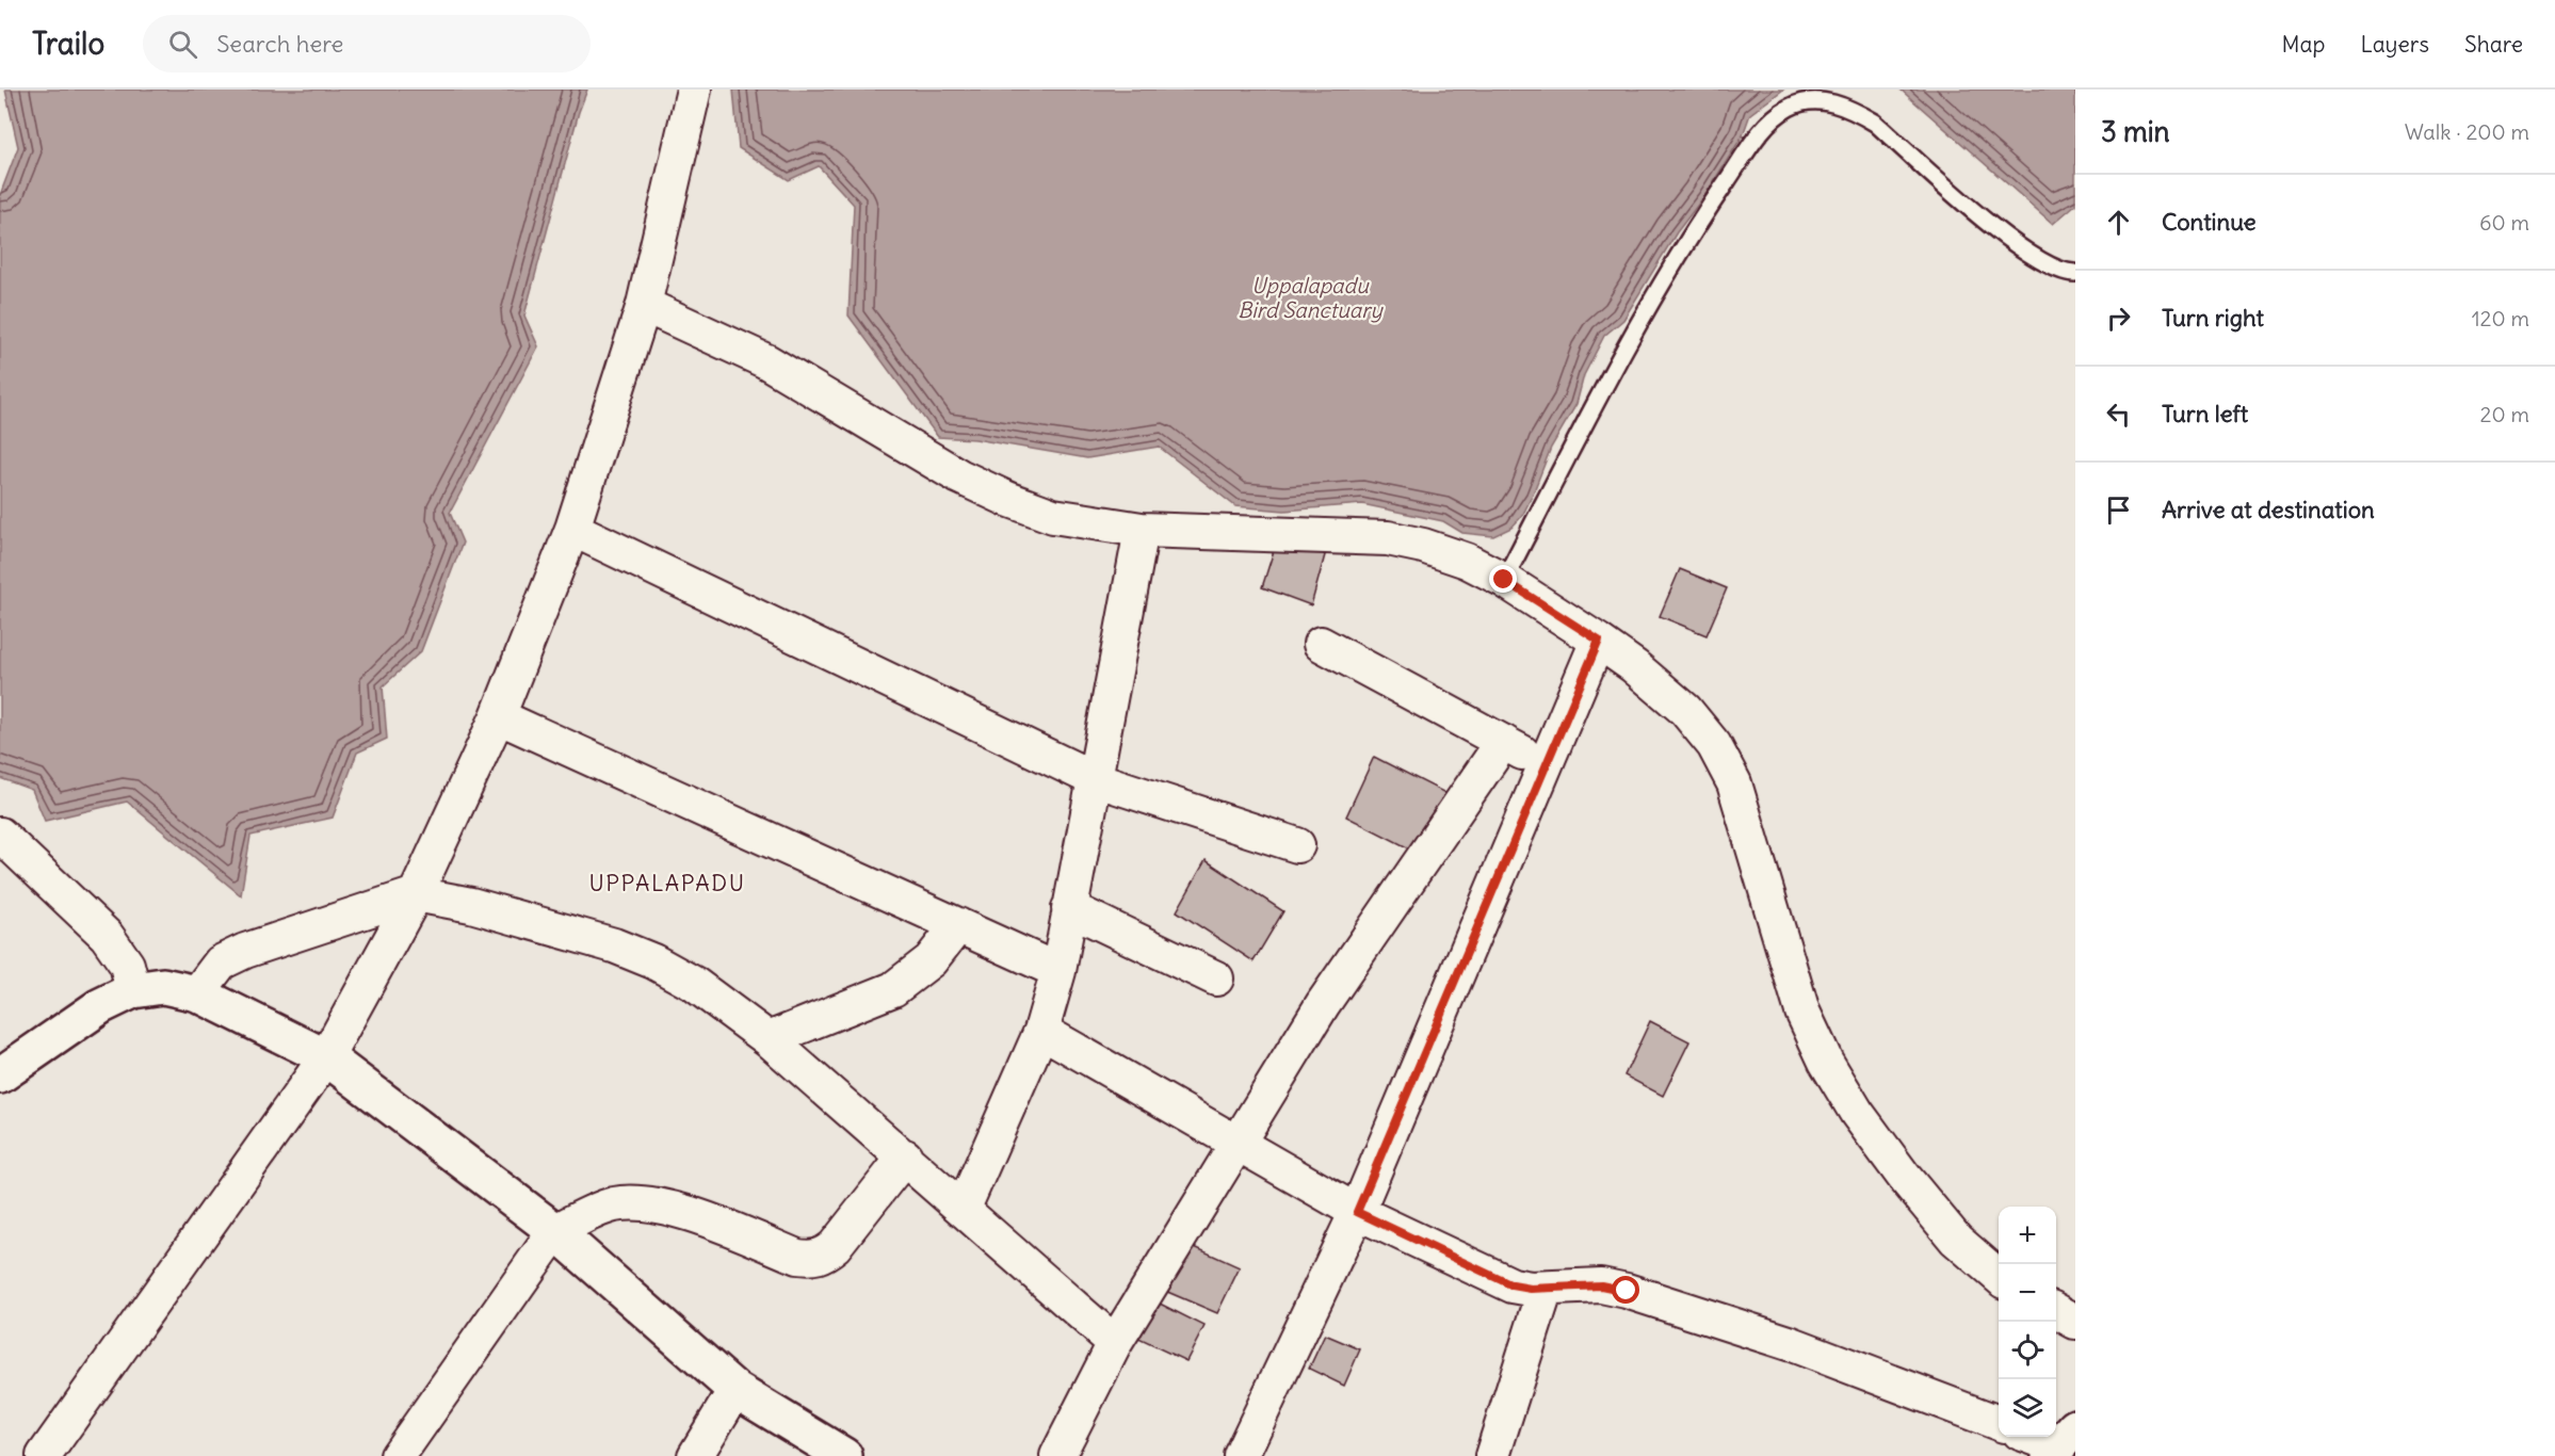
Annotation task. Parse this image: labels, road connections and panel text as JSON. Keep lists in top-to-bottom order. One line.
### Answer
{"districts":["UPPALAPADU"],"water":["Uppalapadu Bird Sanctuary"],"page":{"header":"Trailo","search":"Search here","nav":["Map","Layers","Share"],"heading":["3 min","Walk · 200 m"],"list":[["Continue","60 m"],["Turn right","120 m"],["Turn left","20 m"],"Arrive at destination"],"map_buttons":["+","−"]}}
